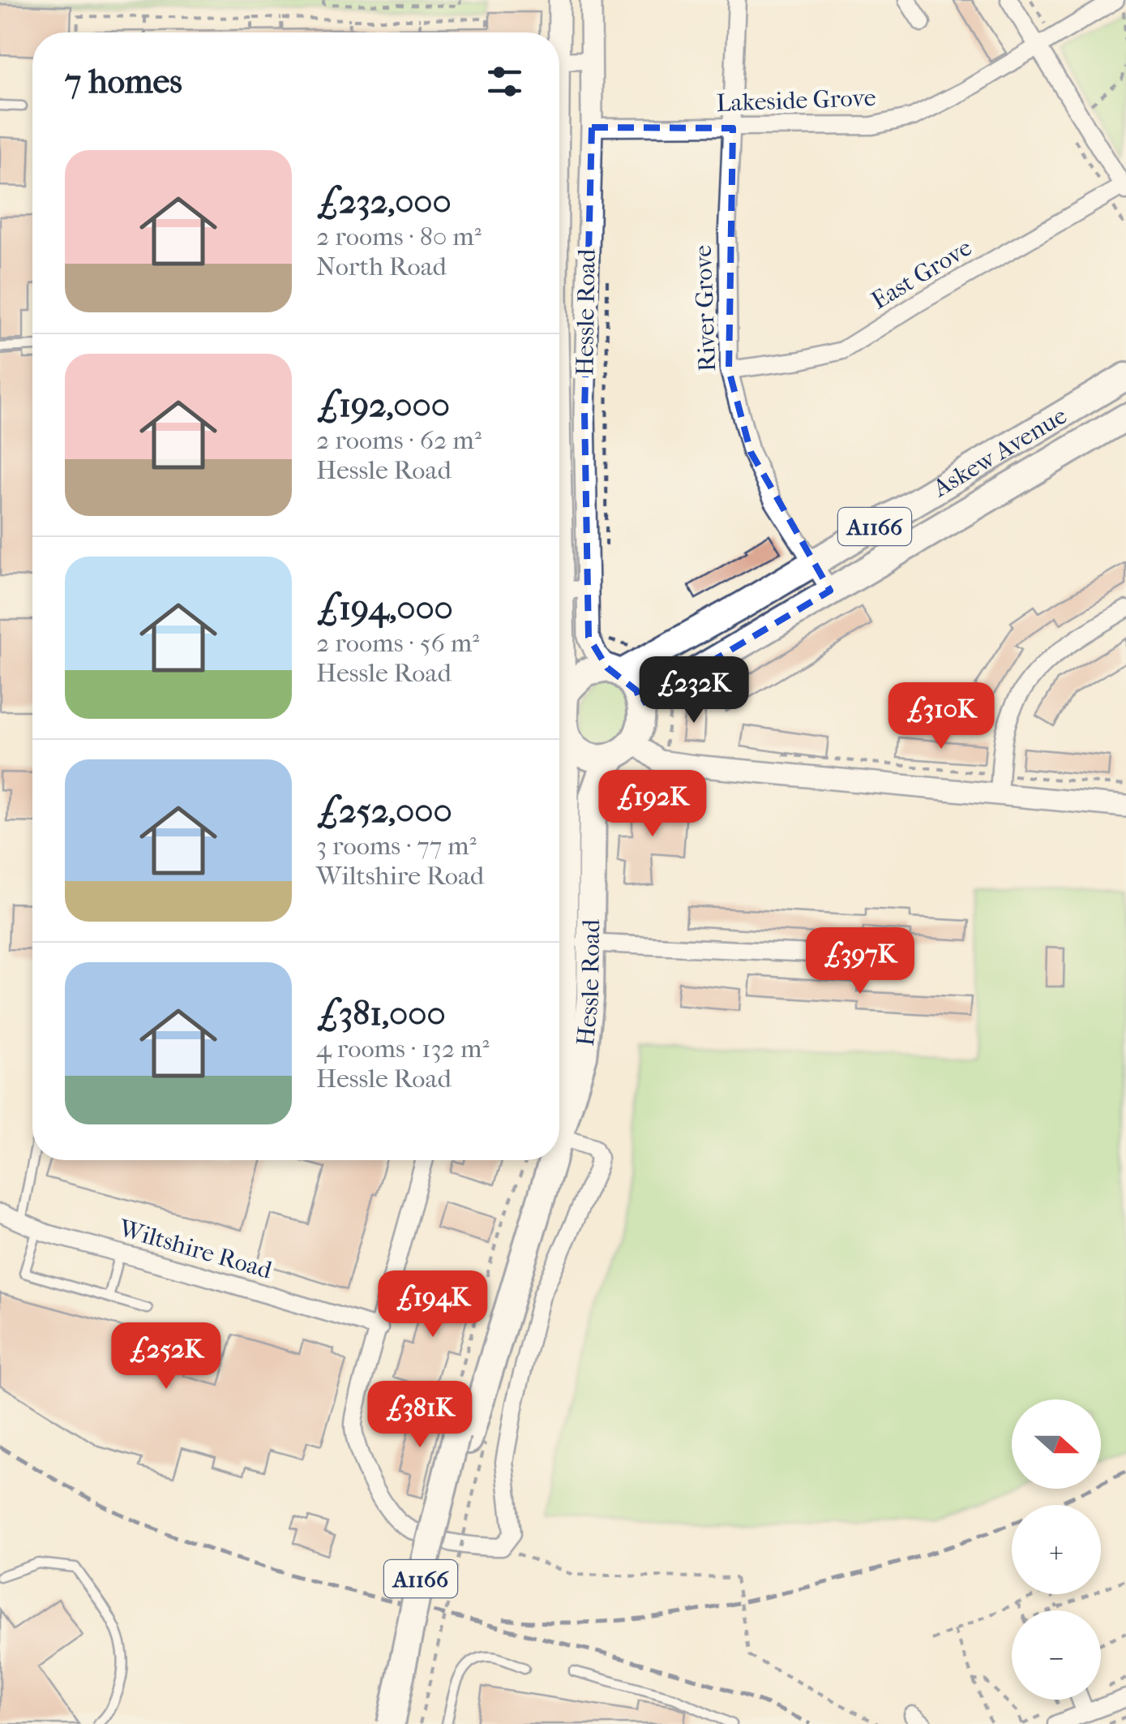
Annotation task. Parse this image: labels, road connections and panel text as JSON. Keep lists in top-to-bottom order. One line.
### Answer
{"streets":{"main road":["Hessle Road","Askew Avenue","A1166"],"street":["Lakeside Grove","East Grove","River Grove","Wiltshire Road"]},"crossings":[["Lakeside Grove","River Grove"],["Lakeside Grove","Hessle Road"],["East Grove","River Grove"],["River Grove","Askew Avenue"],["Hessle Road","Askew Avenue"]],"north":"right","page":{"heading":"7 homes","list":[{"name":"£232,000","note":"2 rooms · 80 m² · North Road"},{"name":"£192,000","note":"2 rooms · 62 m² · Hessle Road"},{"name":"£194,000","note":"2 rooms · 56 m² · Hessle Road"},{"name":"£252,000","note":"3 rooms · 77 m² · Wiltshire Road"},{"name":"£381,000","note":"4 rooms · 132 m² · Hessle Road"}],"price":["£232K","£310K","£192K","£397K","£194K","£252K","£381K"],"map_buttons":["+","−"]}}
